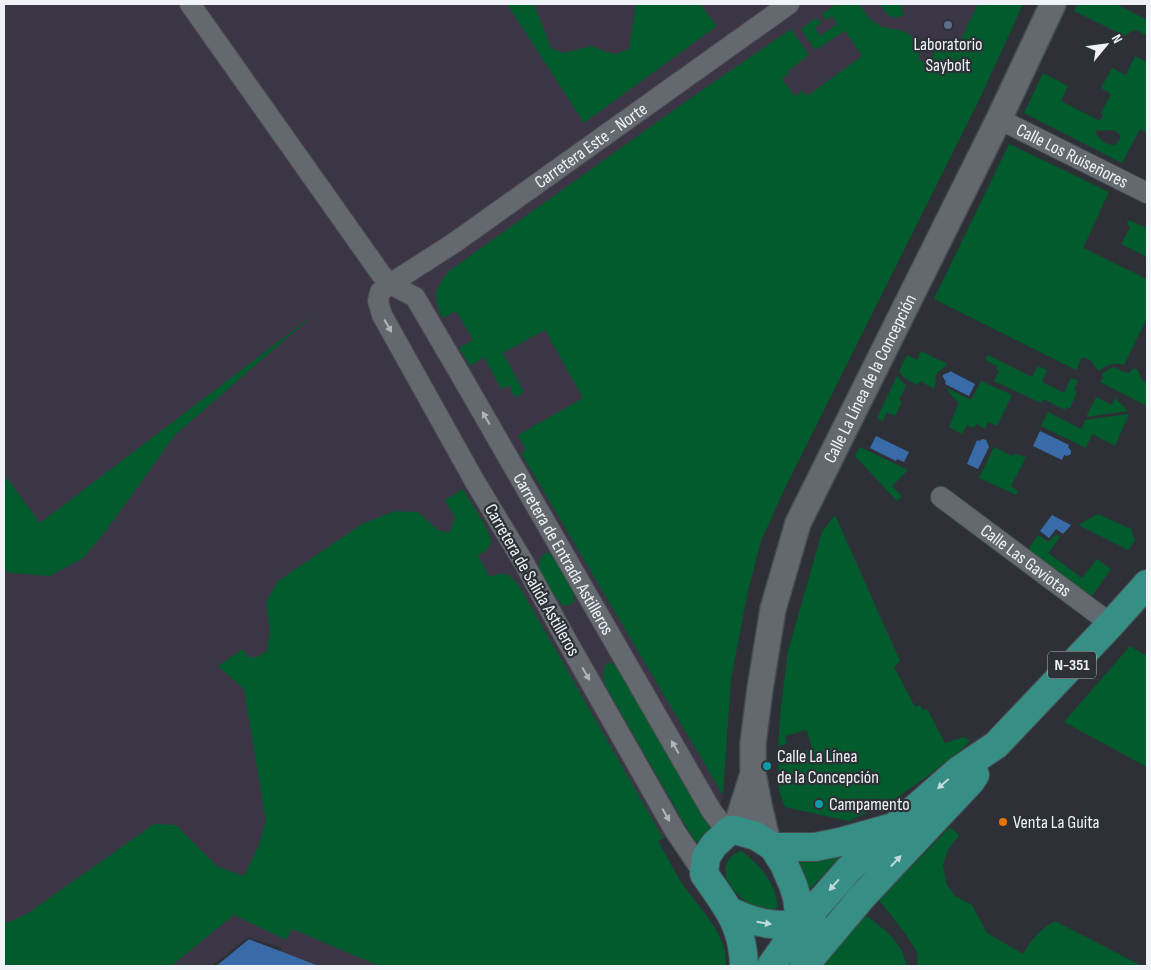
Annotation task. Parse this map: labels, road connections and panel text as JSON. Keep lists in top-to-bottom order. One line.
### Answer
{"streets":{"highway":["N-351"],"street":["Carretera Este - Norte","Calle Los Ruiseñores","Calle La Línea de la Concepción","Carretera de Entrada Astilleros","Calle Las Gaviotas","Carretera de Salida Astilleros"]},"crossings":[["Carretera Este - Norte","Carretera de Entrada Astilleros"],["Carretera Este - Norte","Carretera de Salida Astilleros"],["Calle Los Ruiseñores","Calle La Línea de la Concepción"],["Calle La Línea de la Concepción","Carretera de Entrada Astilleros"],["Calle La Línea de la Concepción","Carretera de Salida Astilleros"],["Calle La Línea de la Concepción","N-351"],["Carretera de Entrada Astilleros","Carretera de Salida Astilleros"],["Carretera de Entrada Astilleros","N-351"],["Calle Las Gaviotas","N-351"],["Carretera de Salida Astilleros","N-351"]],"one_way":["Carretera de Entrada Astilleros","Carretera de Salida Astilleros"],"places":["Laboratorio Saybolt","Calle La Línea de la Concepción","Campamento","Venta La Guita"],"north":"top right"}
